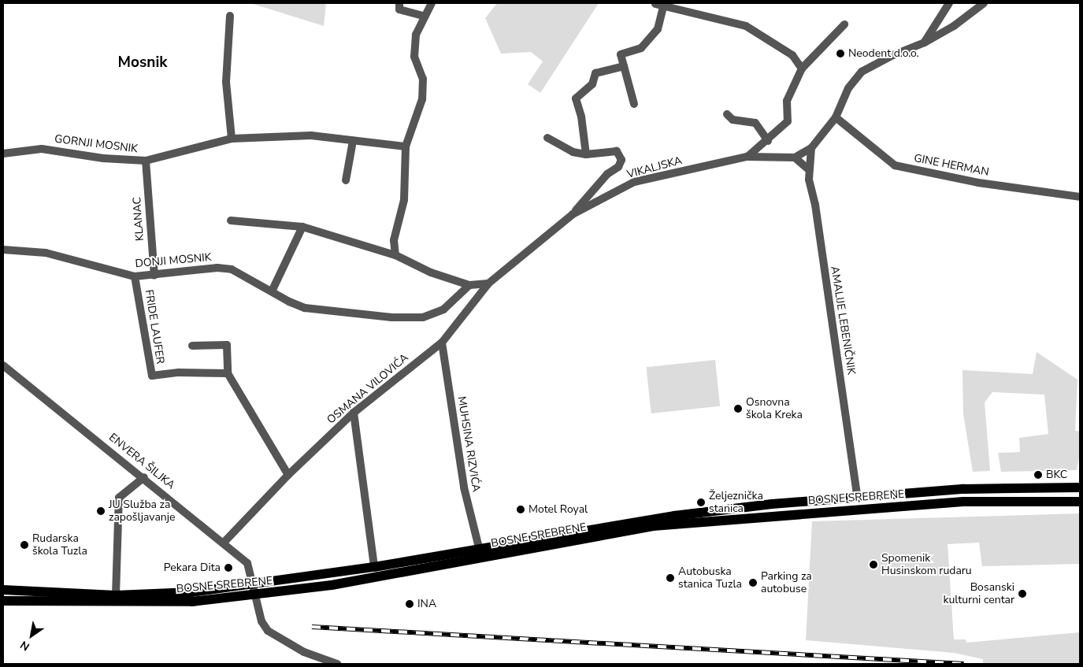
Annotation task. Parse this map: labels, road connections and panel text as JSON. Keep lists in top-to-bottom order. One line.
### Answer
{"streets":{"main road":["BOSNE SREBRENE"],"street":["GORNJI MOSNIK","GINE HERMAN","VIKALJSKA","KLANAC","DONJI MOSNIK","AMALIJE LEBENIČNIK","FRIDE LAUFER","OSMANA VILOVIĆA","MUHSINA RIZVIĆA","ENVERA ŠILJKA"]},"crossings":[["GORNJI MOSNIK","KLANAC"],["VIKALJSKA","OSMANA VILOVIĆA"],["KLANAC","DONJI MOSNIK"],["DONJI MOSNIK","FRIDE LAUFER"],["AMALIJE LEBENIČNIK","BOSNE SREBRENE"],["OSMANA VILOVIĆA","MUHSINA RIZVIĆA"],["OSMANA VILOVIĆA","ENVERA ŠILJKA"],["MUHSINA RIZVIĆA","BOSNE SREBRENE"],["ENVERA ŠILJKA","BOSNE SREBRENE"]],"districts":["Mosnik"],"places":["Neodent d.o.o.","Osnovna škola Kreka","BKC","Željeznička stanica","Motel Royal","JU Služba za zapošljavanje","Rudarska škola Tuzla","Spomenik Husinskom rudaru","Pekara Dita","Autobuska stanica Tuzla","Parking za autobuse","Bosanski kulturni centar","INA"],"north":"bottom left"}
